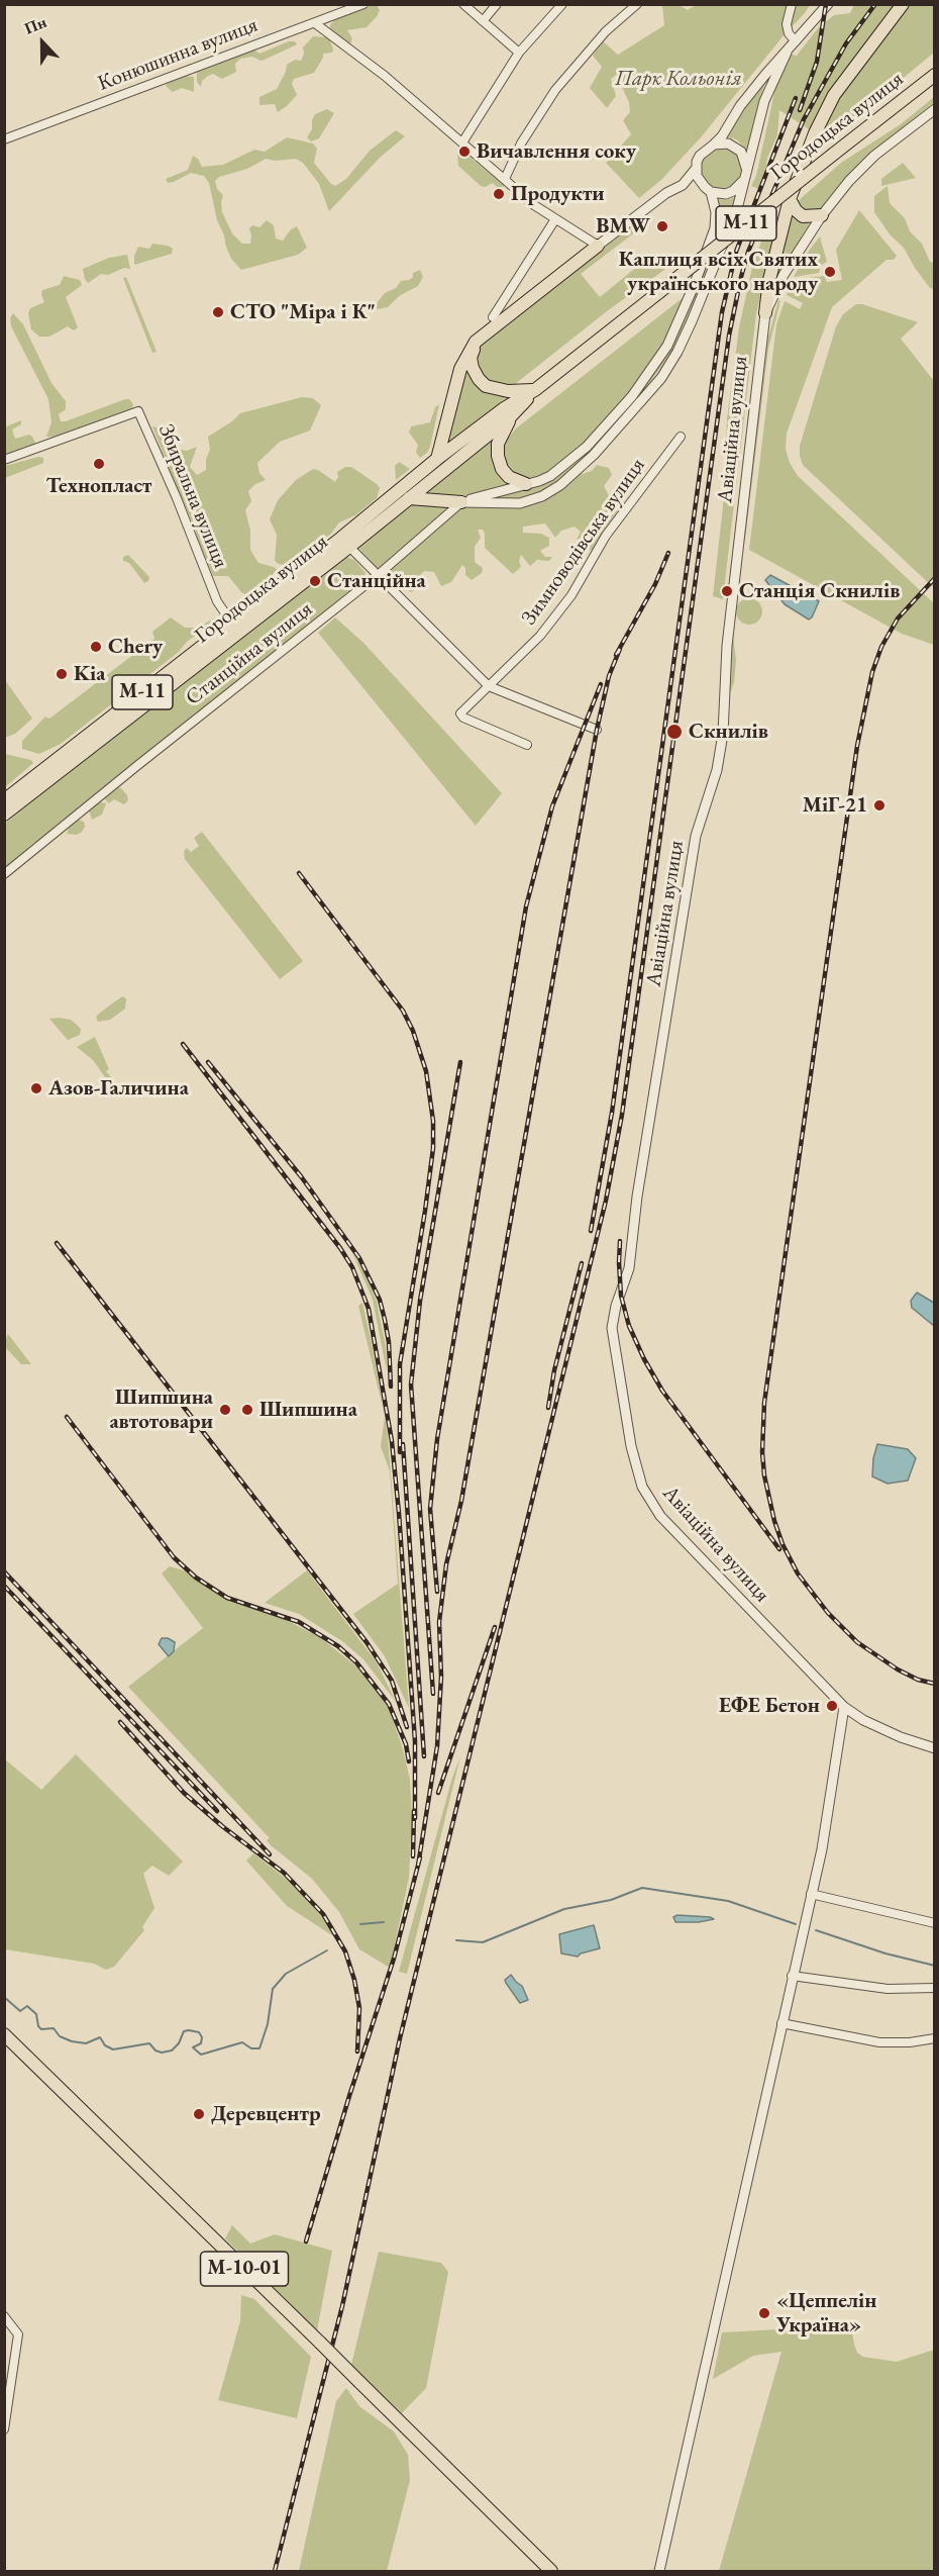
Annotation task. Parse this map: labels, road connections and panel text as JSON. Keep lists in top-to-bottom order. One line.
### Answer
{"streets":{"main road":["Городоцька вулиця","М-11","М-10-01"],"street":["Конюшинна вулиця","Авіаційна вулиця","Збиральна вулиця","Зимноводівська вулиця","Станційна вулиця"]},"crossings":[["Городоцька вулиця","Збиральна вулиця"]],"parks":["Парк Кольонія"],"places":["Вичавлення соку","Продукти","BMW","Каплиця всіх Святих українського народу","СТО \"Міра і К\"","Технопласт","Станційна","Станція Скнилів","Chery","Kia","Скнилів","МіГ-21","Азов-Галичина","Шипшина автотовари","Шипшина","ЕФЕ Бетон","Деревцентр","«Цеппелін Україна»"],"north":"top"}
